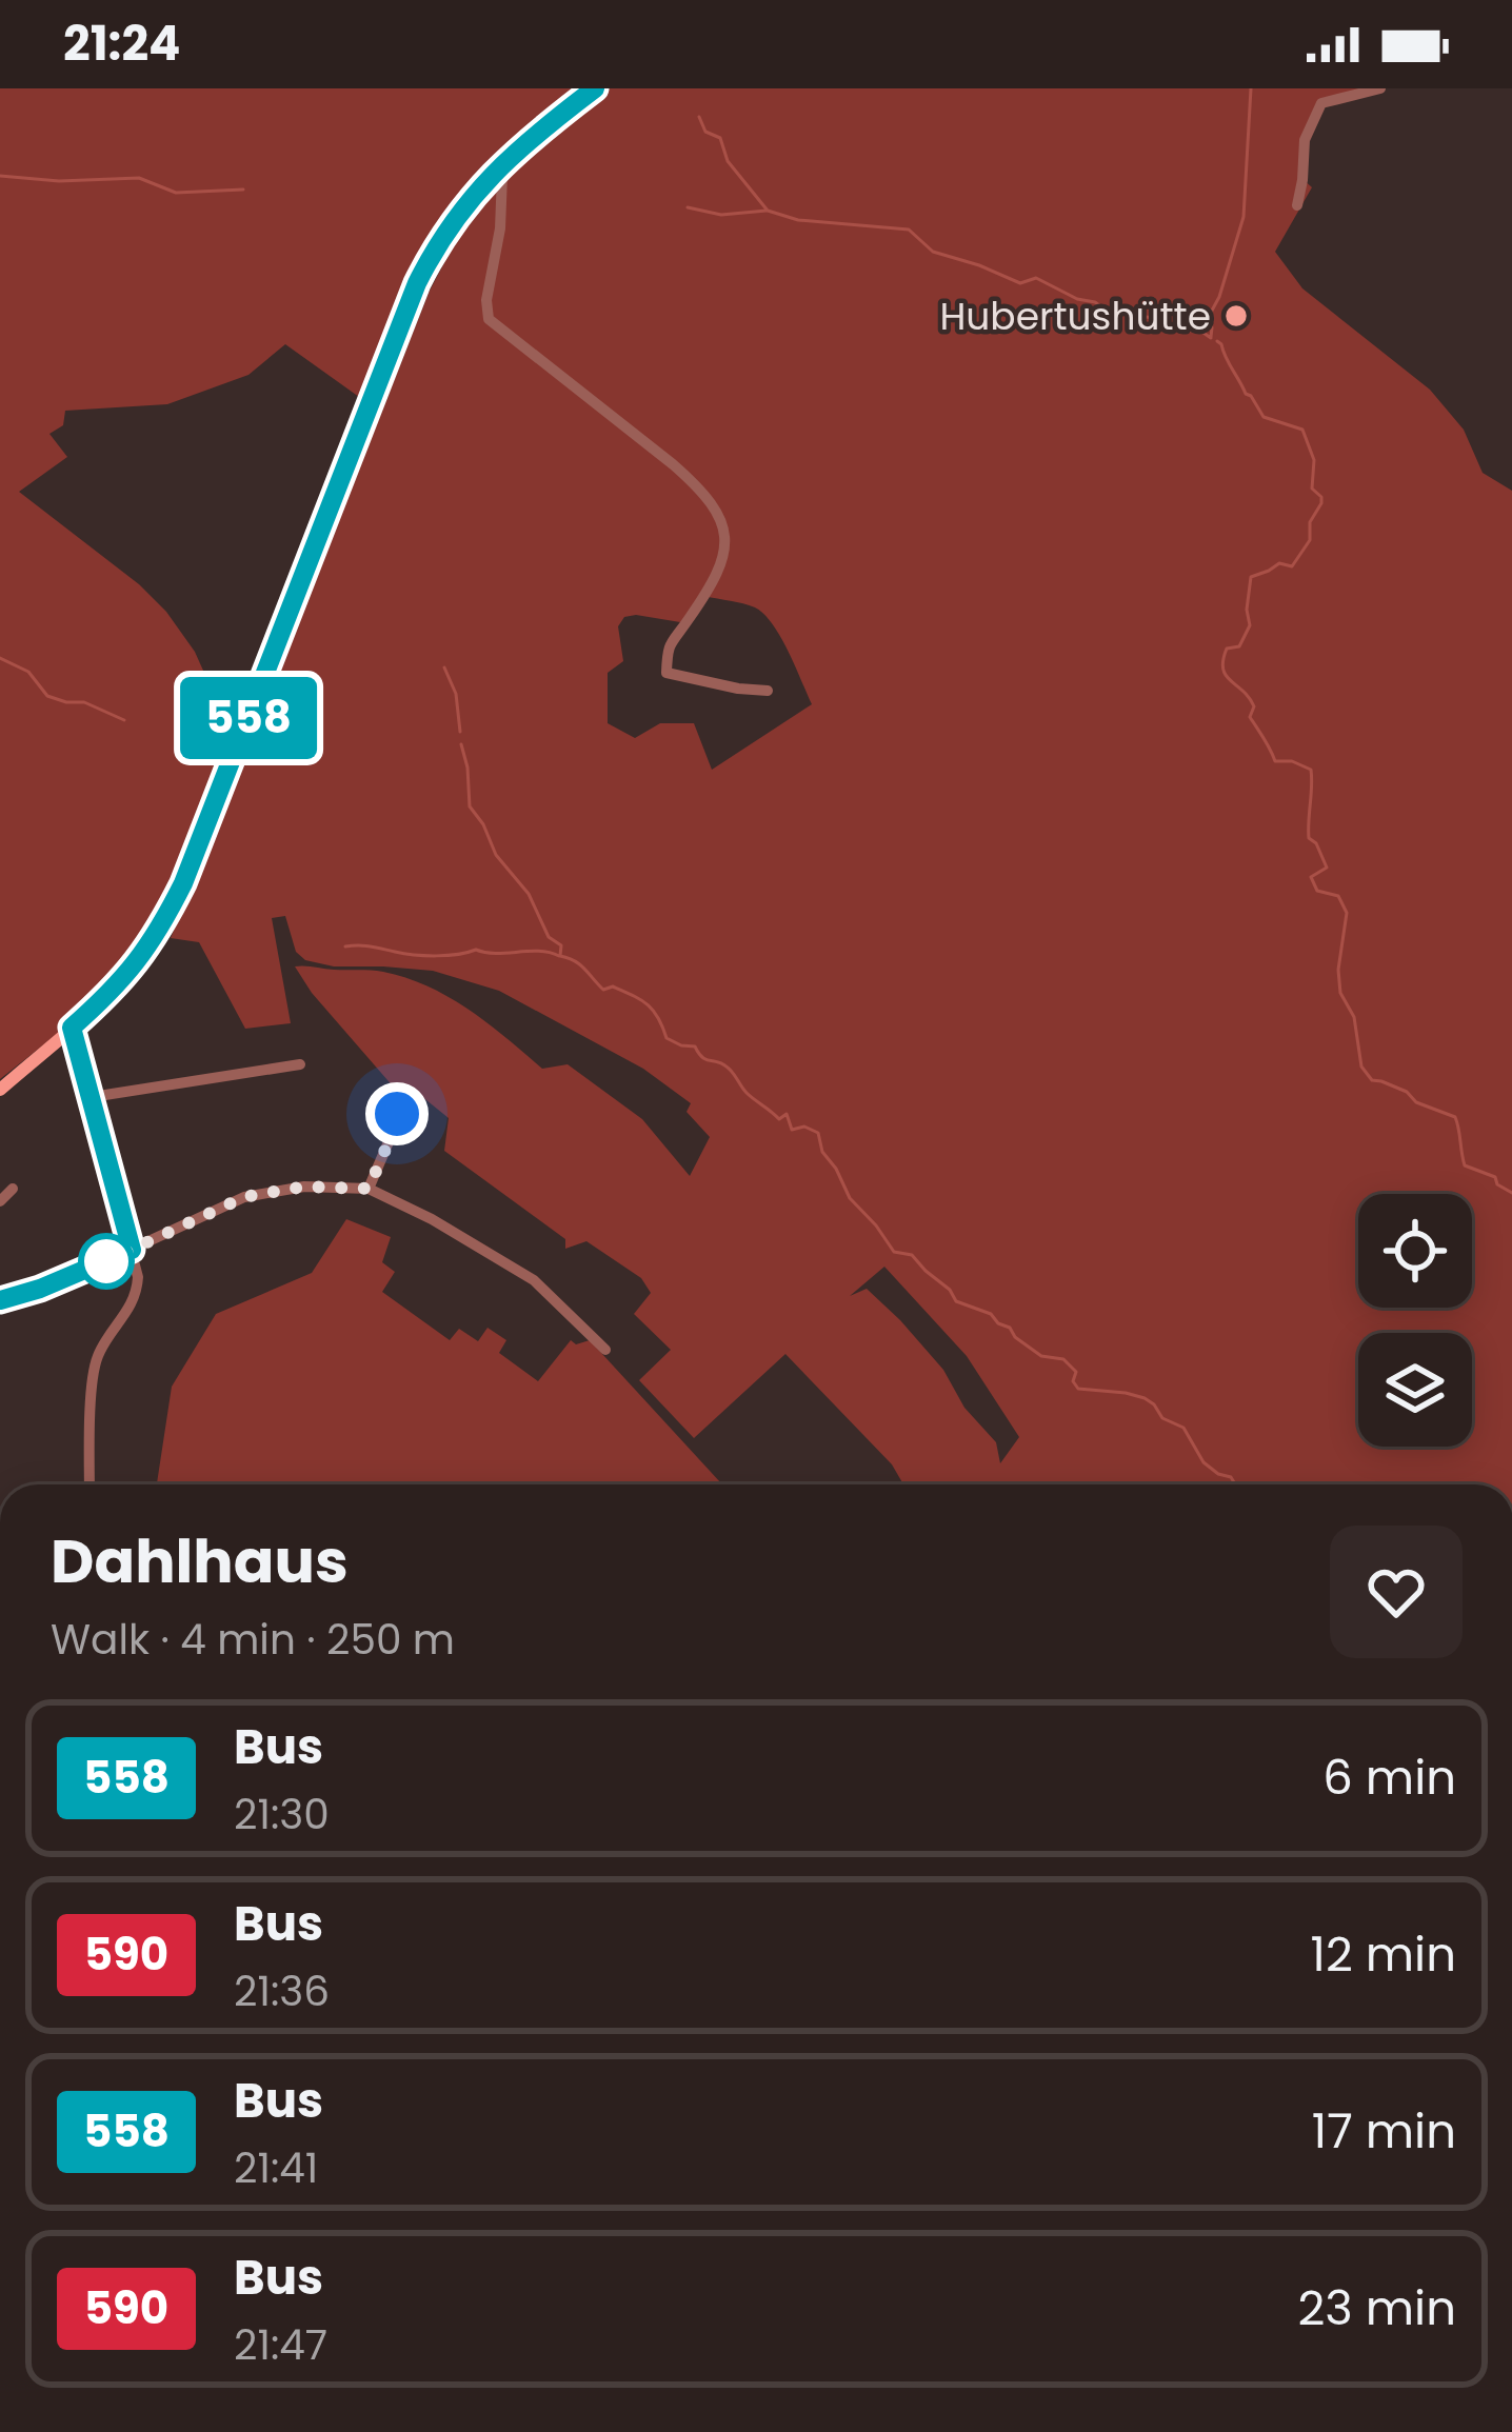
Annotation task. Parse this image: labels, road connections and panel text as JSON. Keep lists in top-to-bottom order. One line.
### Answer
{"places":["Hubertushütte"],"lines":["bus line 558"],"page":{"status":"21:24","on_map":"558","heading":["Dahlhaus","Walk · 4 min · 250 m"],"list":[{"mark":"558","name":"Bus","note":"21:30","value":"6 min"},{"mark":"590","name":"Bus","note":"21:36","value":"12 min"},{"mark":"558","name":"Bus","note":"21:41","value":"17 min"},{"mark":"590","name":"Bus","note":"21:47","value":"23 min"}]}}
